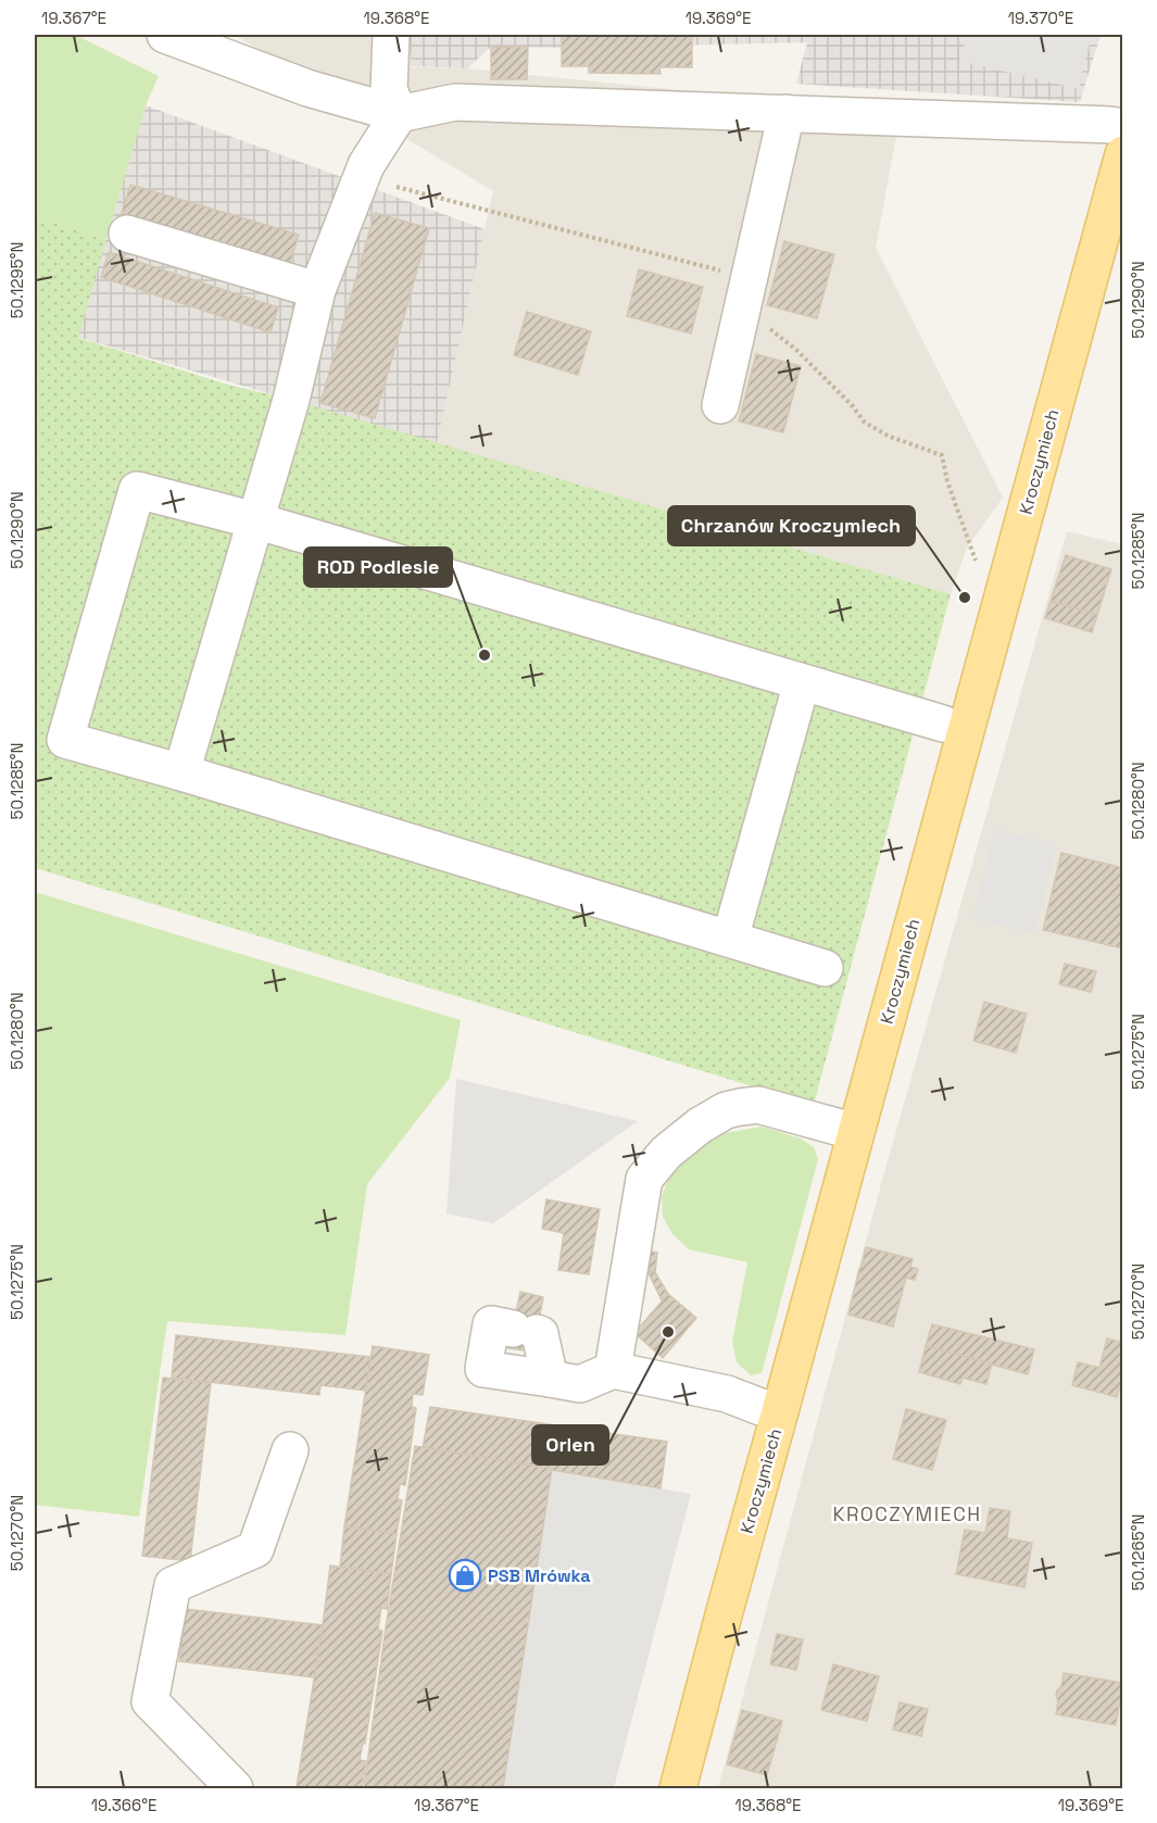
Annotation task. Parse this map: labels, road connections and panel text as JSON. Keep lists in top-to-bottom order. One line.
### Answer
{"streets":{"main road":["Kroczymiech"]},"districts":["KROCZYMIECH"],"places":{"other":["Chrzanów Kroczymiech","ROD Podlesie","Orlen"],"shop":["PSB Mrówka"]},"coordinates":["19.367°E","19.368°E","19.369°E","19.370°E","50.1295°N","50.1290°N","50.1285°N","50.1280°N","50.1275°N","50.1270°N","50.1265°N","19.366°E"]}
